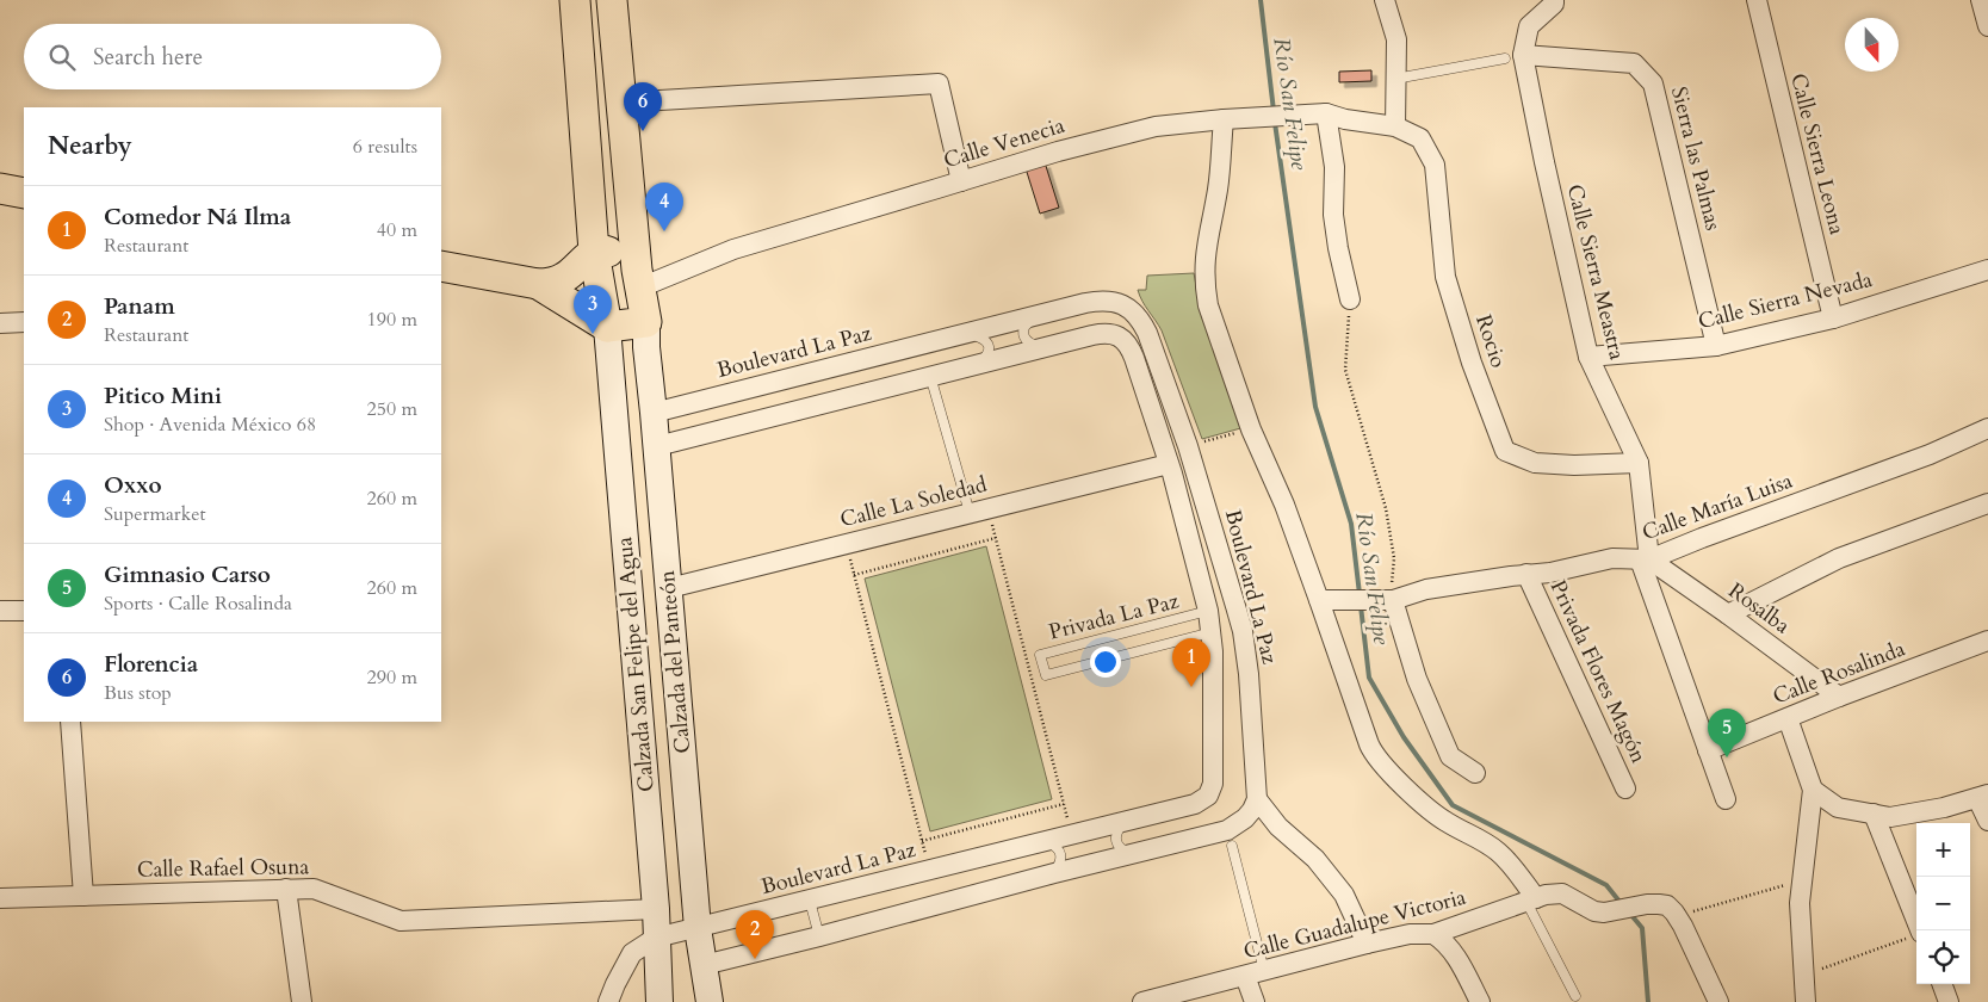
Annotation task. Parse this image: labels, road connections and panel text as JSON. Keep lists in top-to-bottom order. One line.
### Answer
{"streets":{"street":["Calle Venecia","Calle Sierra Leona","Sierra las Palmas","Calle Sierra Meastra","Calle Sierra Nevada","Rocio","Boulevard La Paz","Calle La Soledad","Calle María Luisa","Rosalba","Calzada del Panteón","Calzada San Felipe del Agua","Privada Flores Magón","Calle Rosalinda","Calle Rafael Osuna","Calle Guadalupe Victoria"],"lane":["Privada La Paz"]},"crossings":[["Calle Venecia","Rocio"],["Calle Sierra Leona","Calle Sierra Nevada"],["Sierra las Palmas","Calle Sierra Meastra"],["Sierra las Palmas","Calle Sierra Nevada"],["Calle Sierra Meastra","Calle Sierra Nevada"],["Calle Sierra Meastra","Rocio"],["Calle Sierra Meastra","Calle María Luisa"],["Calle Sierra Meastra","Rosalba"],["Calle Sierra Meastra","Calle Rosalinda"],["Boulevard La Paz","Calle La Soledad"],["Boulevard La Paz","Privada La Paz"],["Boulevard La Paz","Calzada del Panteón"],["Boulevard La Paz","Calzada San Felipe del Agua"],["Calle La Soledad","Calzada del Panteón"],["Calle María Luisa","Rosalba"],["Calle María Luisa","Privada Flores Magón"],["Rosalba","Calle Rosalinda"],["Calzada San Felipe del Agua","Calle Rafael Osuna"]],"water":["Río San Felipe"],"north":"bottom","page":{"search":"Search here","pins":["6","4","3","1","5","2"],"heading":["Nearby","6 results"],"list":[{"mark":"1","name":"Comedor Ná Ilma","note":"Restaurant","value":"40 m"},{"mark":"2","name":"Panam","note":"Restaurant","value":"190 m"},{"mark":"3","name":"Pitico Mini","note":"Shop · Avenida México 68","value":"250 m"},{"mark":"4","name":"Oxxo","note":"Supermarket","value":"260 m"},{"mark":"5","name":"Gimnasio Carso","note":"Sports · Calle Rosalinda","value":"260 m"},{"mark":"6","name":"Florencia","note":"Bus stop","value":"290 m"}],"map_buttons":["+","−"]}}
